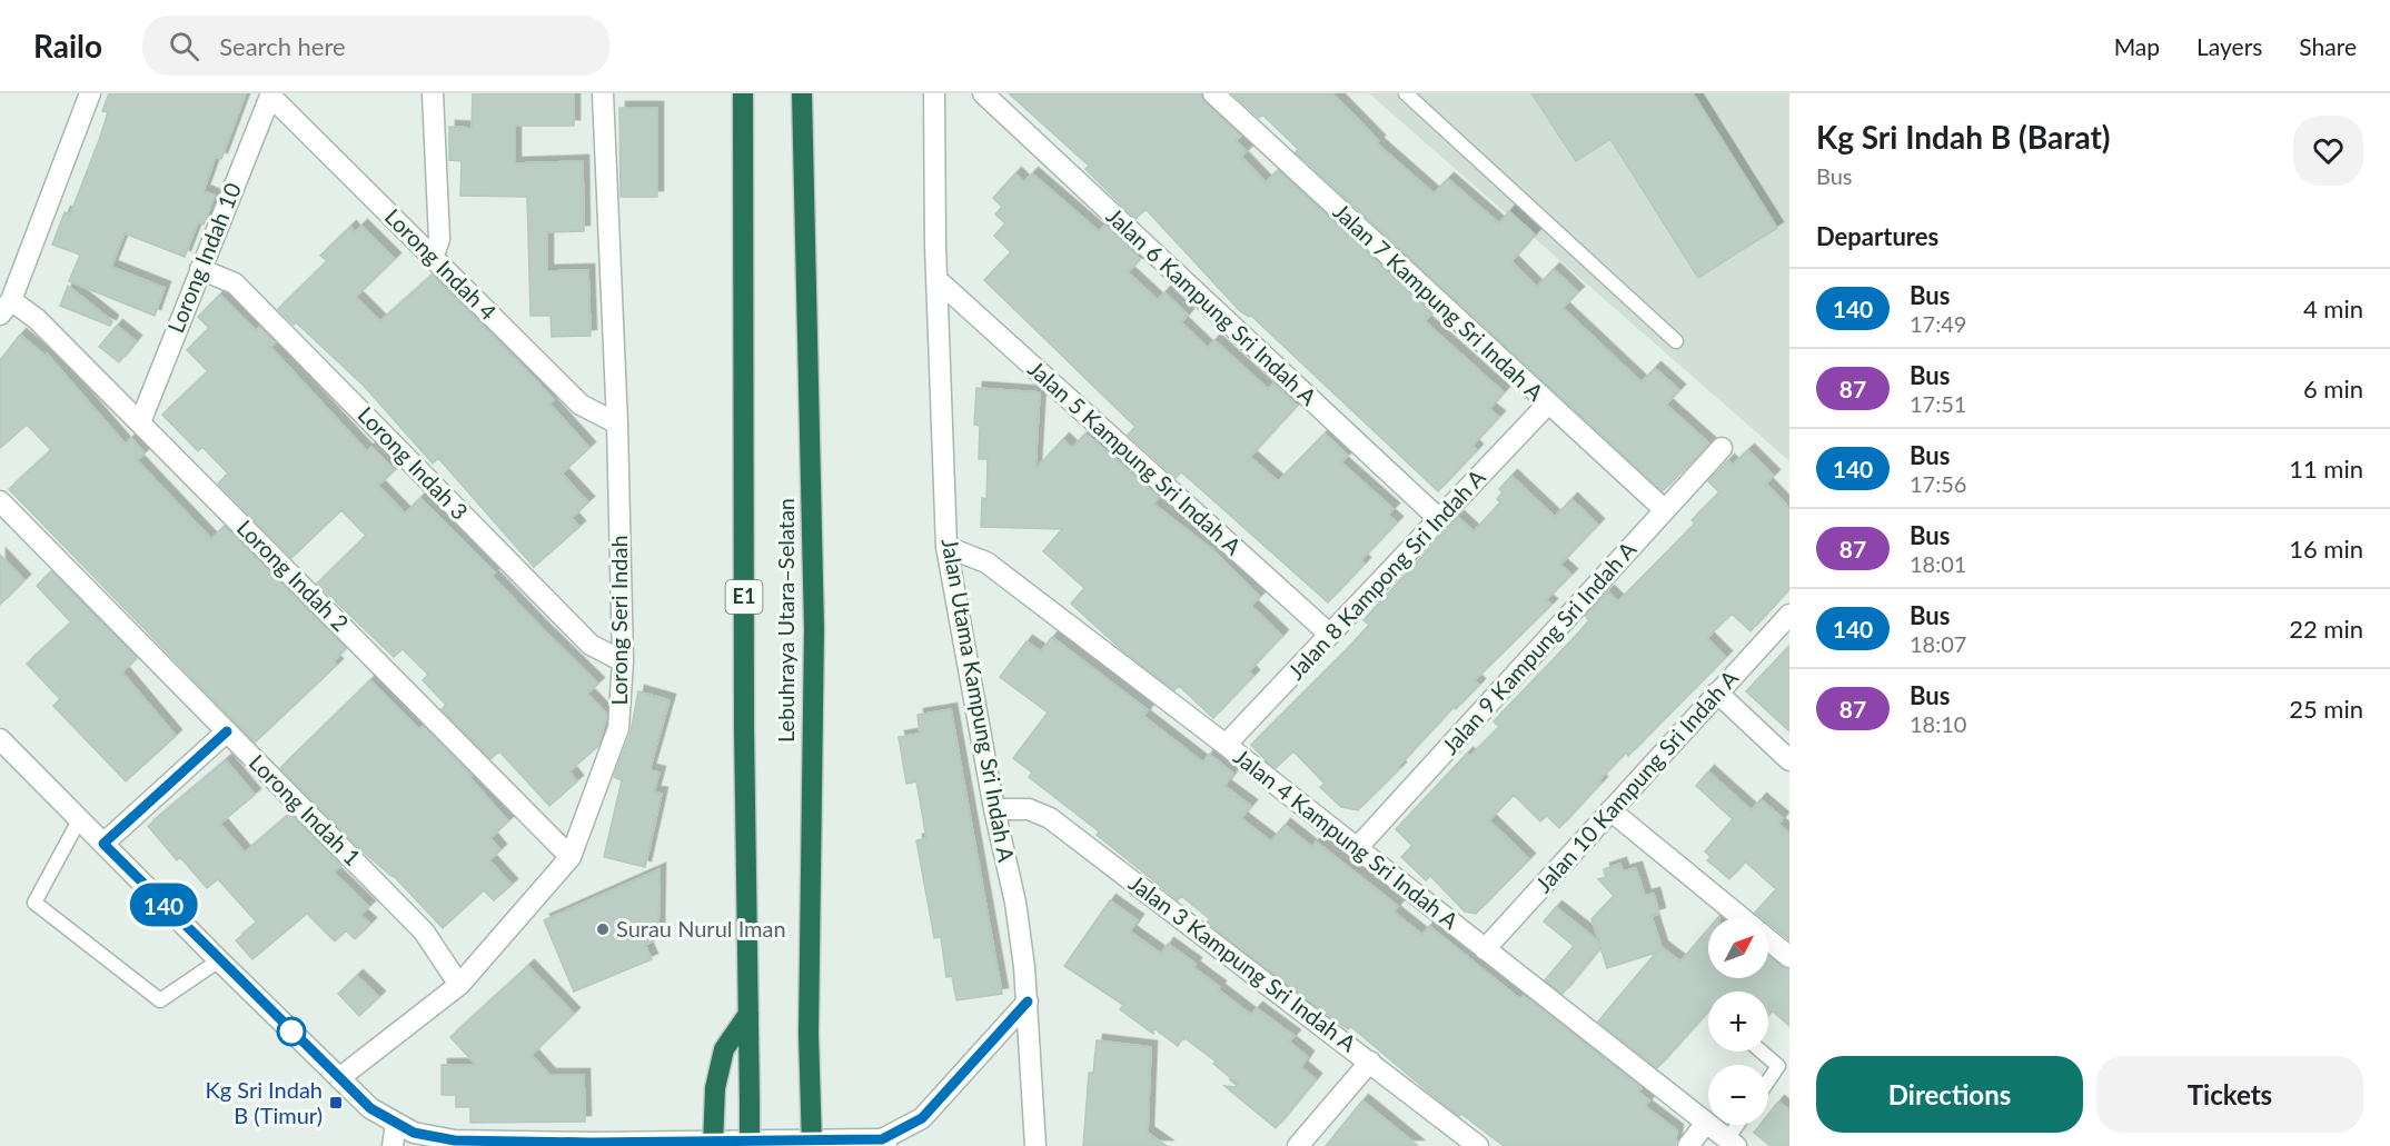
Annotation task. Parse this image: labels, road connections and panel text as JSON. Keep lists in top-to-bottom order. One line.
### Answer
{"streets":{"highway":["E1","Lebuhraya Utara–Selatan"],"street":["Lorong Indah 10","Lorong Indah 4","Jalan 7 Kampung Sri Indah A","Jalan 6 Kampung Sri Indah A","Jalan 5 Kampung Sri Indah A","Lorong Indah 3","Jalan 8 Kampong Sri Indah A","Lorong Indah 2","Lorong Seri Indah","Jalan 9 Kampung Sri Indah A","Jalan Utama Kampung Sri Indah A","Jalan 10 Kampung Sri Indah A","Lorong Indah 1","Jalan 4 Kampung Sri Indah A","Jalan 3 Kampung Sri Indah A"]},"crossings":[["Lorong Indah 10","Lorong Indah 4"],["Lorong Indah 10","Lorong Indah 3"],["Lorong Indah 10","Lorong Indah 2"],["Lorong Indah 4","Lorong Seri Indah"],["Jalan 7 Kampung Sri Indah A","Jalan 8 Kampong Sri Indah A"],["Jalan 7 Kampung Sri Indah A","Jalan 9 Kampung Sri Indah A"],["Jalan 6 Kampung Sri Indah A","Jalan 8 Kampong Sri Indah A"],["Jalan 5 Kampung Sri Indah A","Jalan 8 Kampong Sri Indah A"],["Jalan 5 Kampung Sri Indah A","Jalan Utama Kampung Sri Indah A"],["Lorong Indah 3","Lorong Seri Indah"],["Jalan 8 Kampong Sri Indah A","Jalan 4 Kampung Sri Indah A"],["Lorong Indah 2","Lorong Seri Indah"],["Lorong Seri Indah","Lorong Indah 1"],["Jalan 9 Kampung Sri Indah A","Jalan 4 Kampung Sri Indah A"],["Jalan Utama Kampung Sri Indah A","Jalan 4 Kampung Sri Indah A"],["Jalan Utama Kampung Sri Indah A","Jalan 3 Kampung Sri Indah A"],["Jalan 10 Kampung Sri Indah A","Jalan 4 Kampung Sri Indah A"]],"places":{"other":["Surau Nurul Iman"],"transit":["Kg Sri Indah B (Timur)"]},"lines":["bus line 140"],"north":"top right","page":{"header":"Railo","search":"Search here","nav":["Map","Layers","Share"],"on_map":"140","heading":[["Kg Sri Indah B (Barat)","Bus"],"Departures"],"list":[{"mark":"140","name":"Bus","note":"17:49","value":"4 min"},{"mark":"87","name":"Bus","note":"17:51","value":"6 min"},{"mark":"140","name":"Bus","note":"17:56","value":"11 min"},{"mark":"87","name":"Bus","note":"18:01","value":"16 min"},{"mark":"140","name":"Bus","note":"18:07","value":"22 min"},{"mark":"87","name":"Bus","note":"18:10","value":"25 min"}],"map_buttons":["+","−"],"buttons":["Directions","Tickets"]}}
